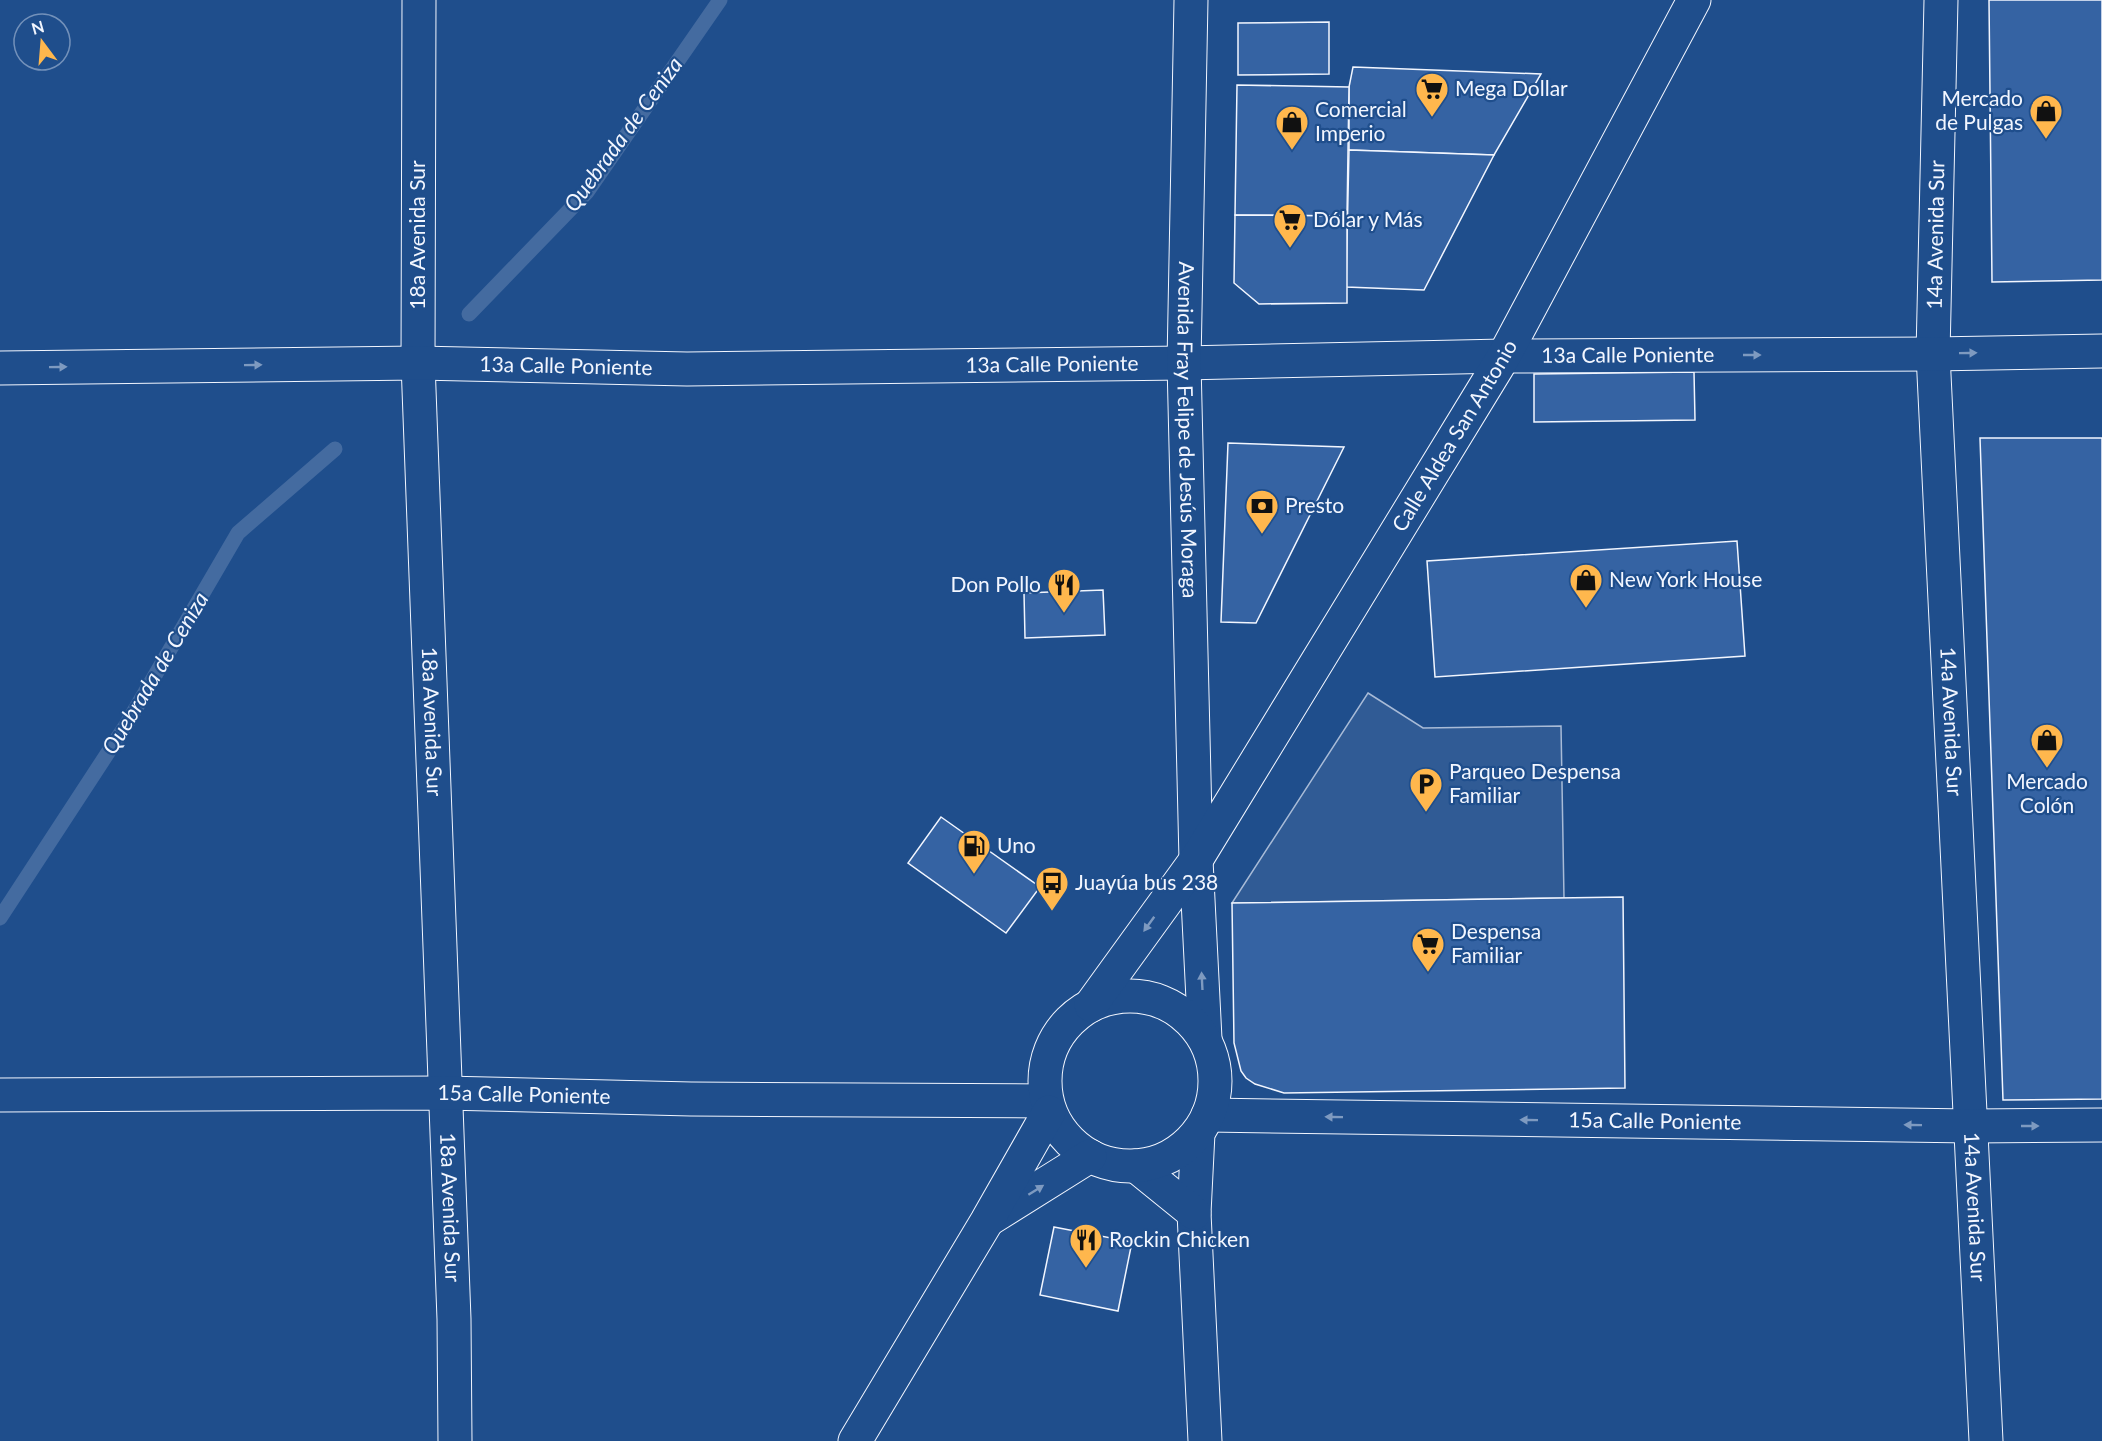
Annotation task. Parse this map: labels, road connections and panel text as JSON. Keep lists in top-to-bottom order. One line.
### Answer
{"streets":{"street":["18a Avenida Sur","14a Avenida Sur","13a Calle Poniente","Avenida Fray Felipe de Jesús Moraga","Calle Aldea San Antonio","15a Calle Poniente"]},"crossings":[["18a Avenida Sur","13a Calle Poniente"],["18a Avenida Sur","15a Calle Poniente"],["14a Avenida Sur","13a Calle Poniente"],["14a Avenida Sur","15a Calle Poniente"],["13a Calle Poniente","Avenida Fray Felipe de Jesús Moraga"],["13a Calle Poniente","Calle Aldea San Antonio"],["Avenida Fray Felipe de Jesús Moraga","Calle Aldea San Antonio"],["Calle Aldea San Antonio","15a Calle Poniente"]],"one_way":["13a Calle Poniente"],"water":["Quebrada de Ceniza"],"places":{"supermarket":["Mega Dollar","Dólar y Más","Despensa Familiar"],"shop":["Mercado de Pulgas","Comercial Imperio","New York House","Mercado Colón"],"bank":["Presto"],"restaurant":["Don Pollo","Rockin Chicken"],"parking":["Parqueo Despensa Familiar"],"fuel station":["Uno"],"bus stop":["Juayúa bus 238"]},"north":"top"}
